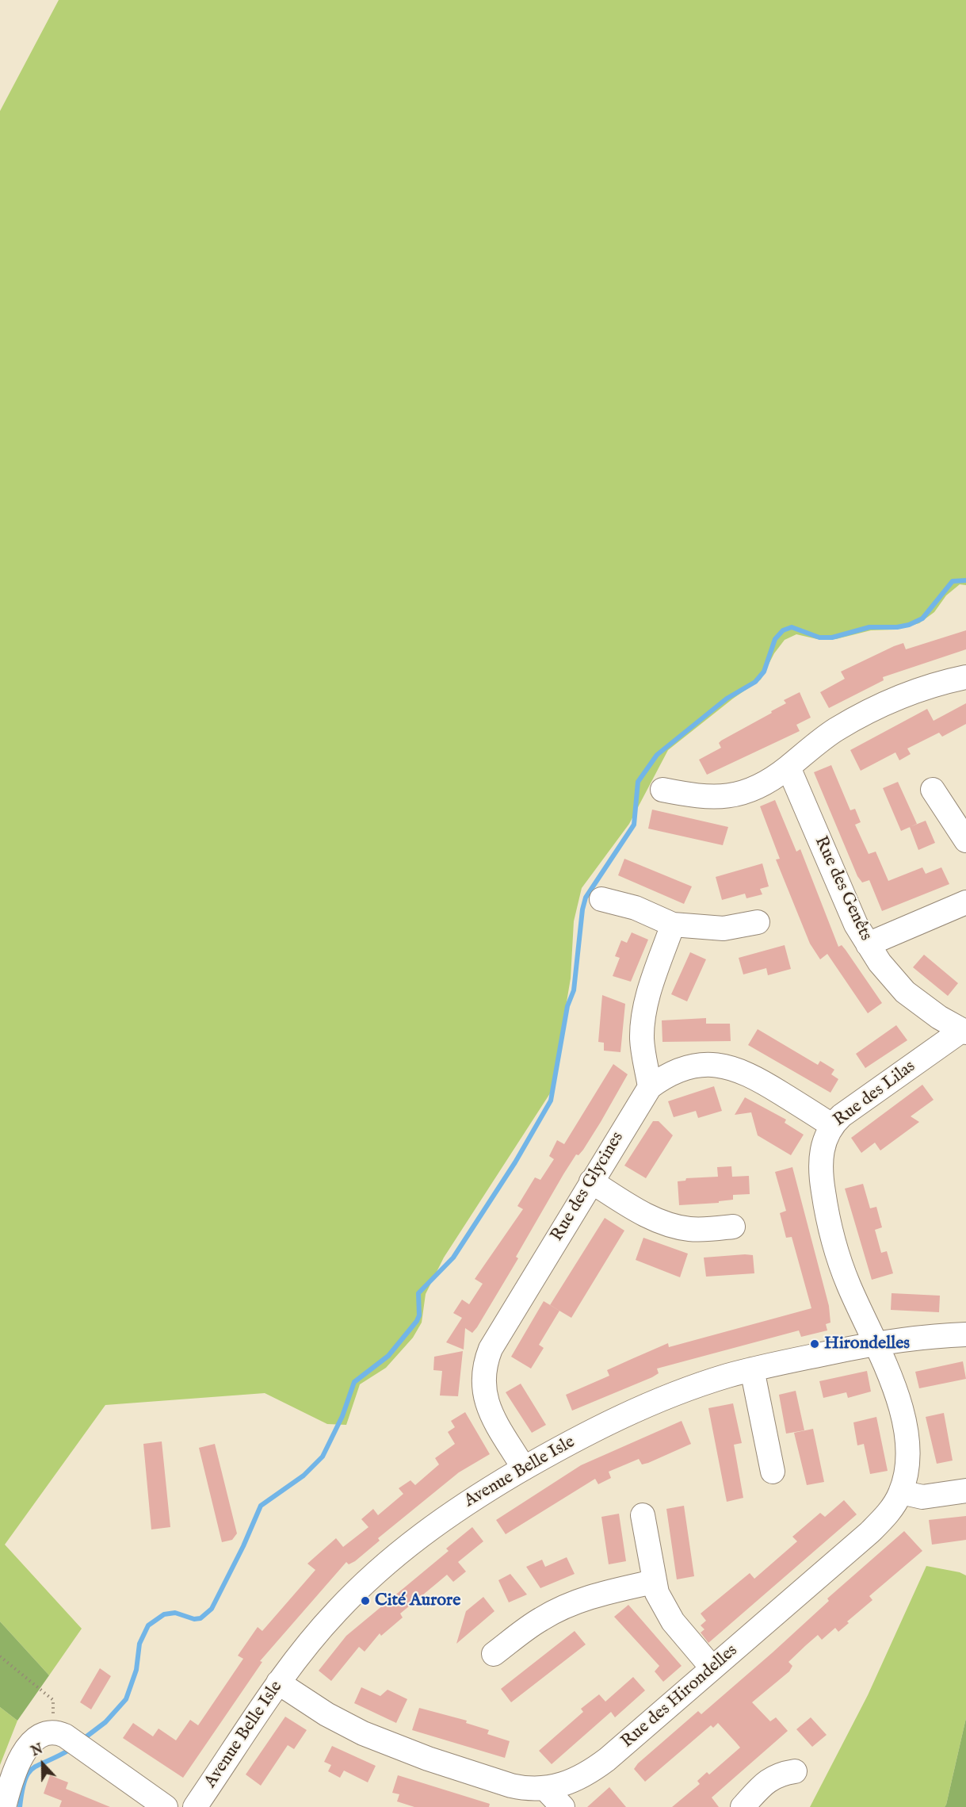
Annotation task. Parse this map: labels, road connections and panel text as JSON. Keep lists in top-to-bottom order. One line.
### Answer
{"streets":{"street":["Rue des Genêts","Rue des Lilas","Rue des Glycines","Avenue Belle Isle","Rue des Hirondelles"]},"crossings":[["Rue des Genêts","Rue des Lilas"],["Rue des Lilas","Rue des Glycines"],["Rue des Lilas","Avenue Belle Isle"],["Rue des Lilas","Rue des Hirondelles"],["Rue des Glycines","Avenue Belle Isle"],["Avenue Belle Isle","Rue des Hirondelles"]],"places":["Hirondelles","Cité Aurore"],"north":"top"}
